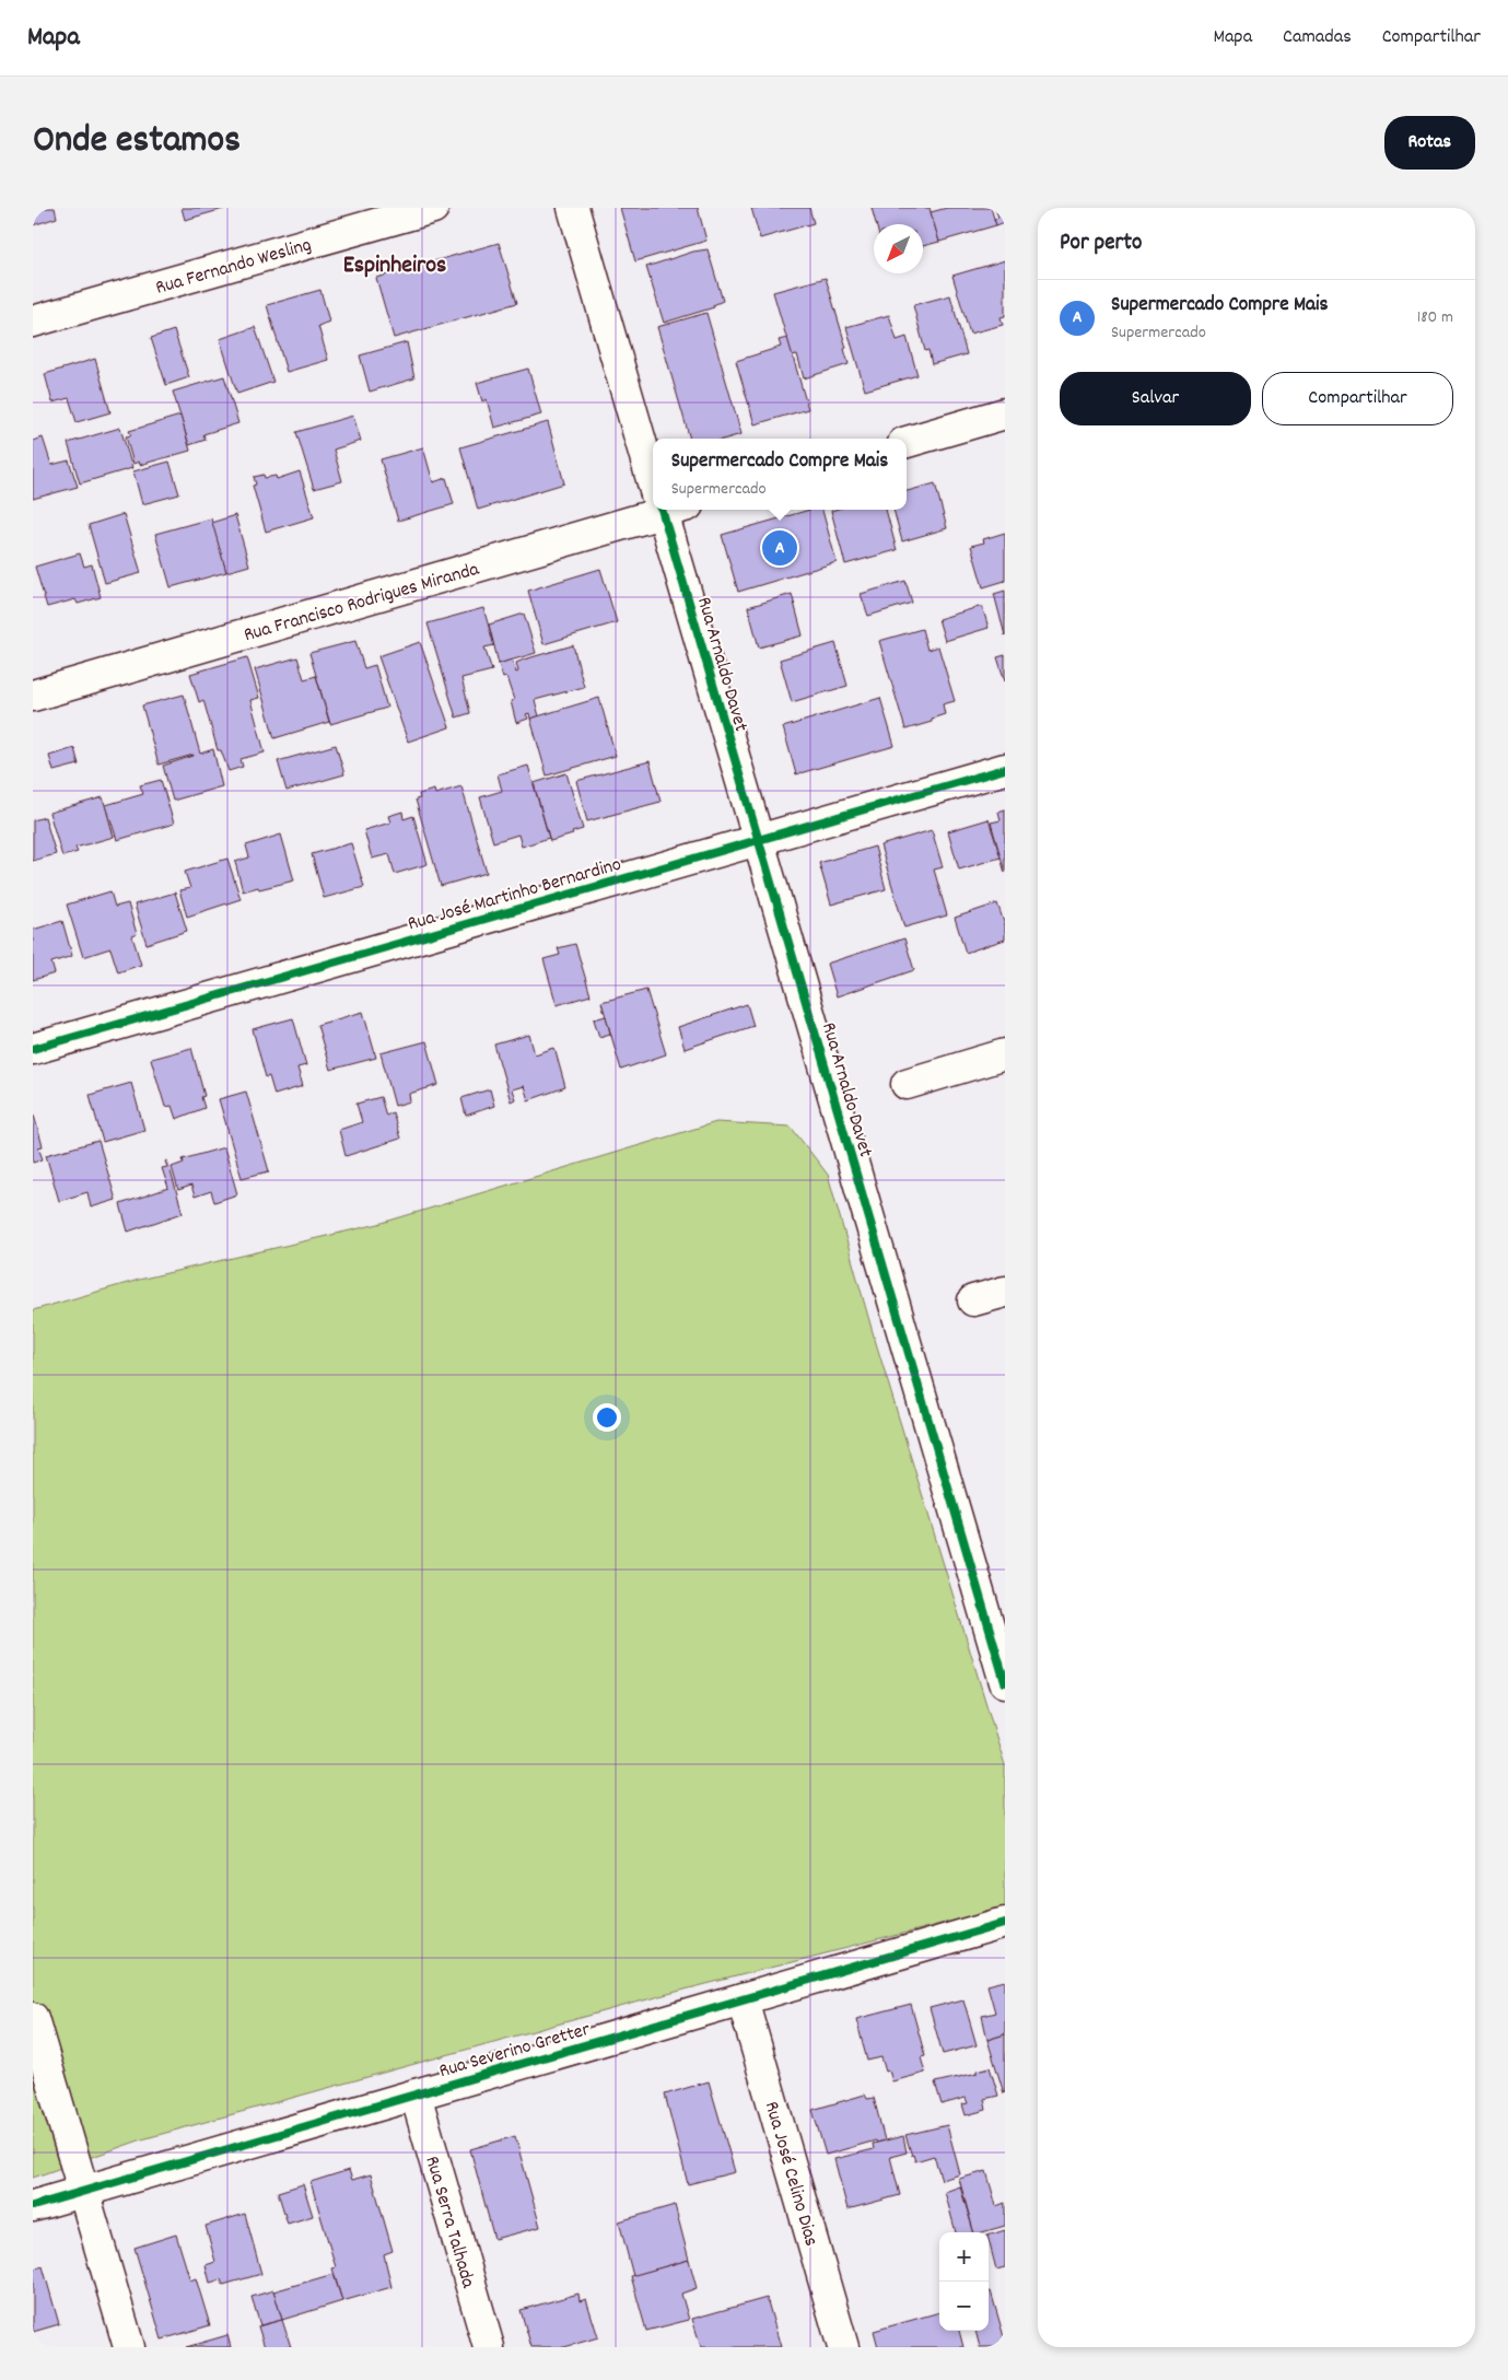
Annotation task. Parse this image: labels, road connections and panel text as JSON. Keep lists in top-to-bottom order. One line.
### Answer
{"streets":{"street":["Rua Fernando Wesling","Rua Francisco Rodrigues Miranda","Rua Arnaldo Davet","Rua José Martinho Bernardino","Rua Severino Gretter","Rua José Celino Dias","Rua Serra Talhada"]},"crossings":[["Rua Arnaldo Davet","Rua José Martinho Bernardino"],["Rua Severino Gretter","Rua José Celino Dias"],["Rua Severino Gretter","Rua Serra Talhada"]],"districts":["Espinheiros"],"north":"bottom left","page":{"header":"Mapa","nav":["Mapa","Camadas","Compartilhar"],"title":"Onde estamos","buttons":["Rotas",["Salvar","Compartilhar"]],"heading":"Por perto","list":[{"mark":"A","name":"Supermercado Compre Mais","note":"Supermercado","value":"180 m"}],"popup":["Supermercado Compre Mais","Supermercado"],"pins":"A","map_buttons":["+","−"]}}
